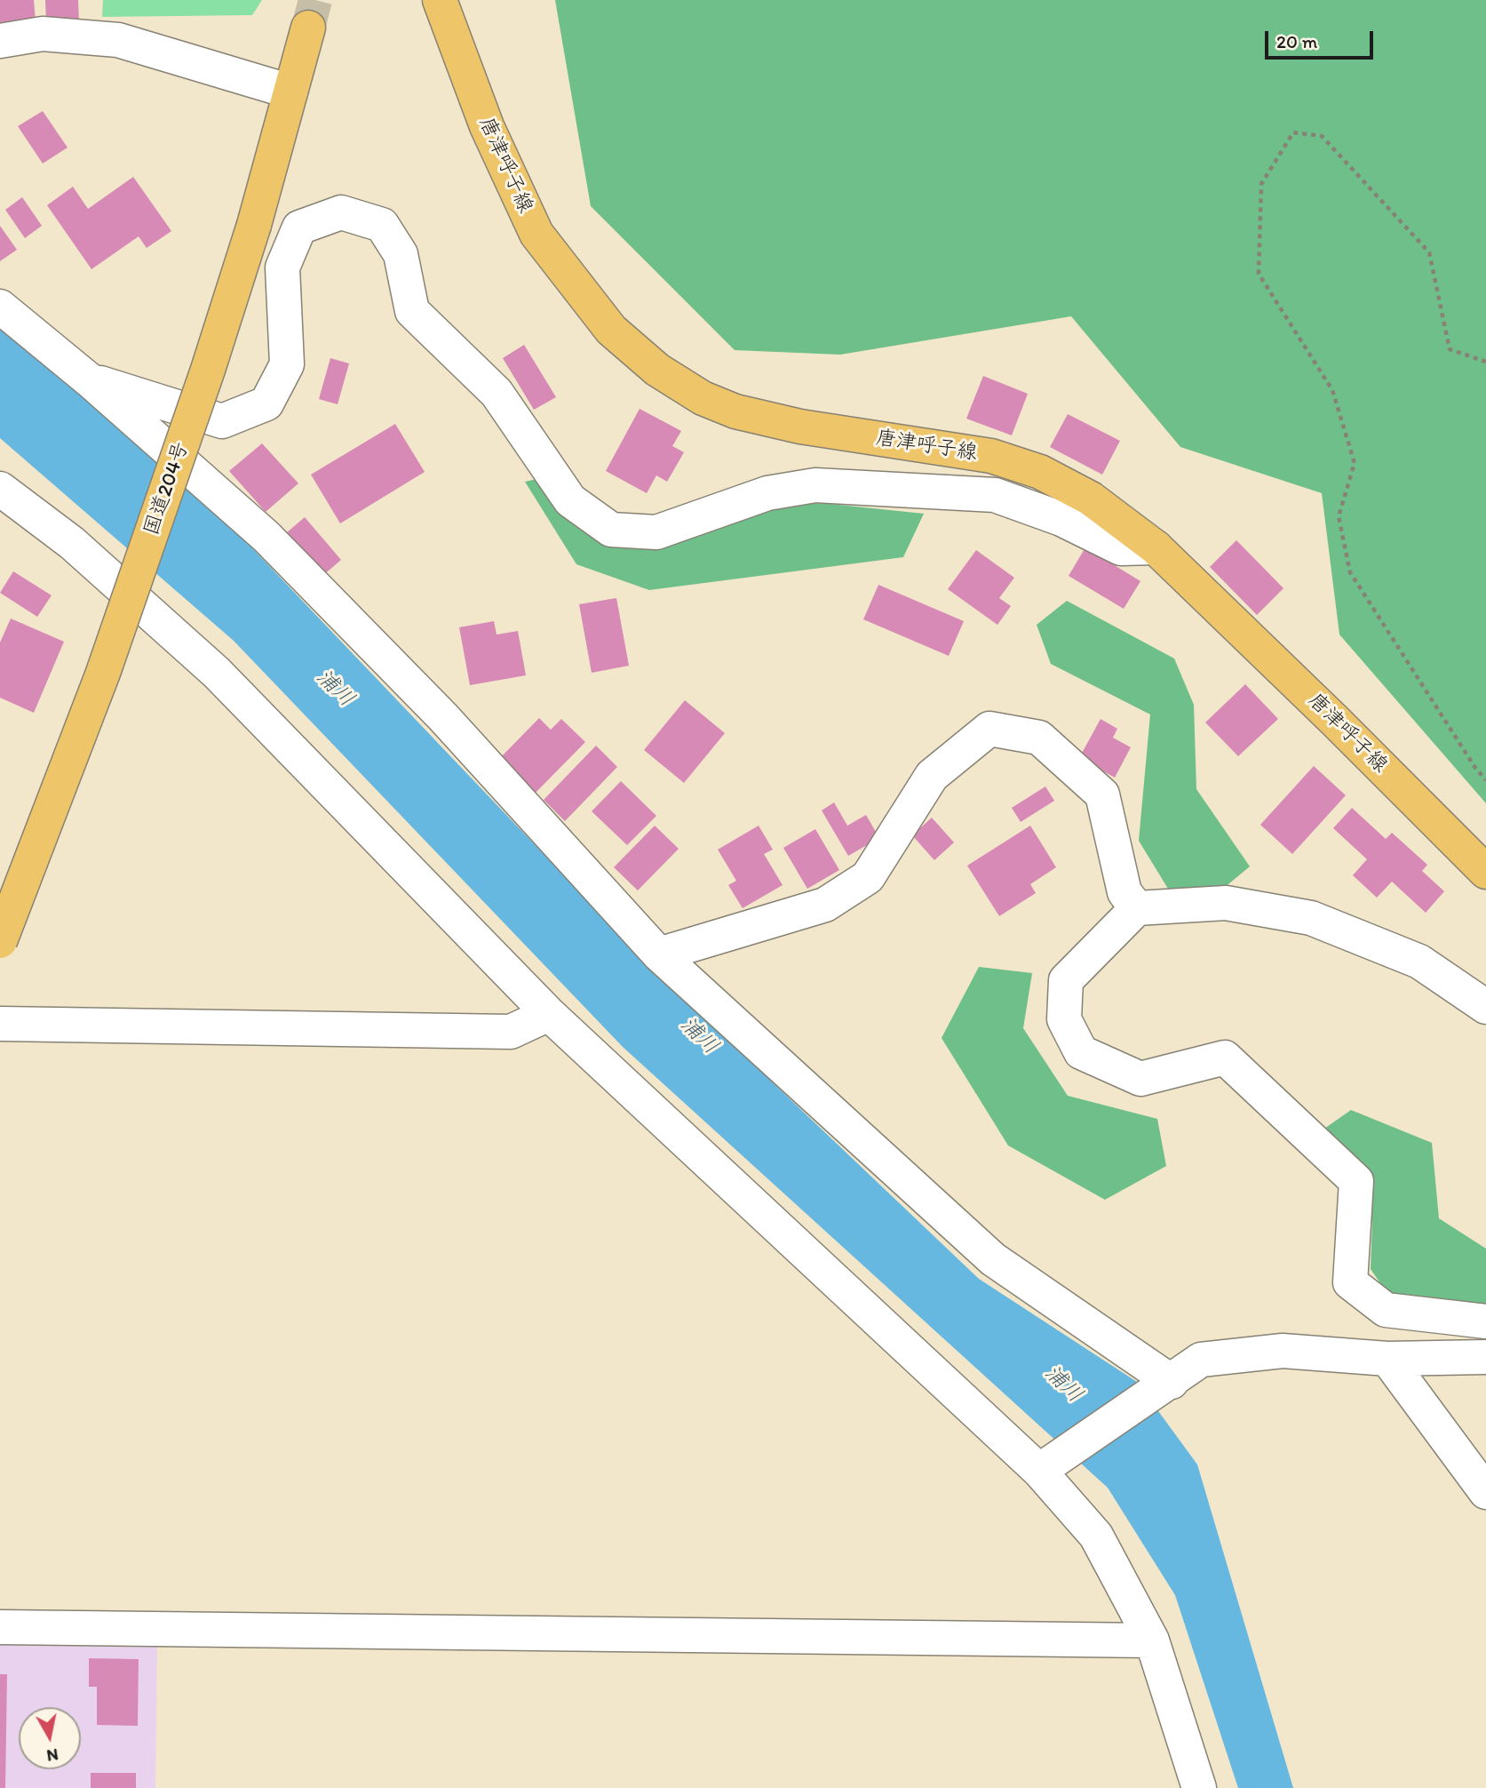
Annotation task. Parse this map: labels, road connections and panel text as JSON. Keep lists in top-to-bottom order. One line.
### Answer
{"streets":{"main road":["唐津呼子線","国道204号"]},"water":["浦川"],"scale_bar":"20 m","north":"bottom"}
